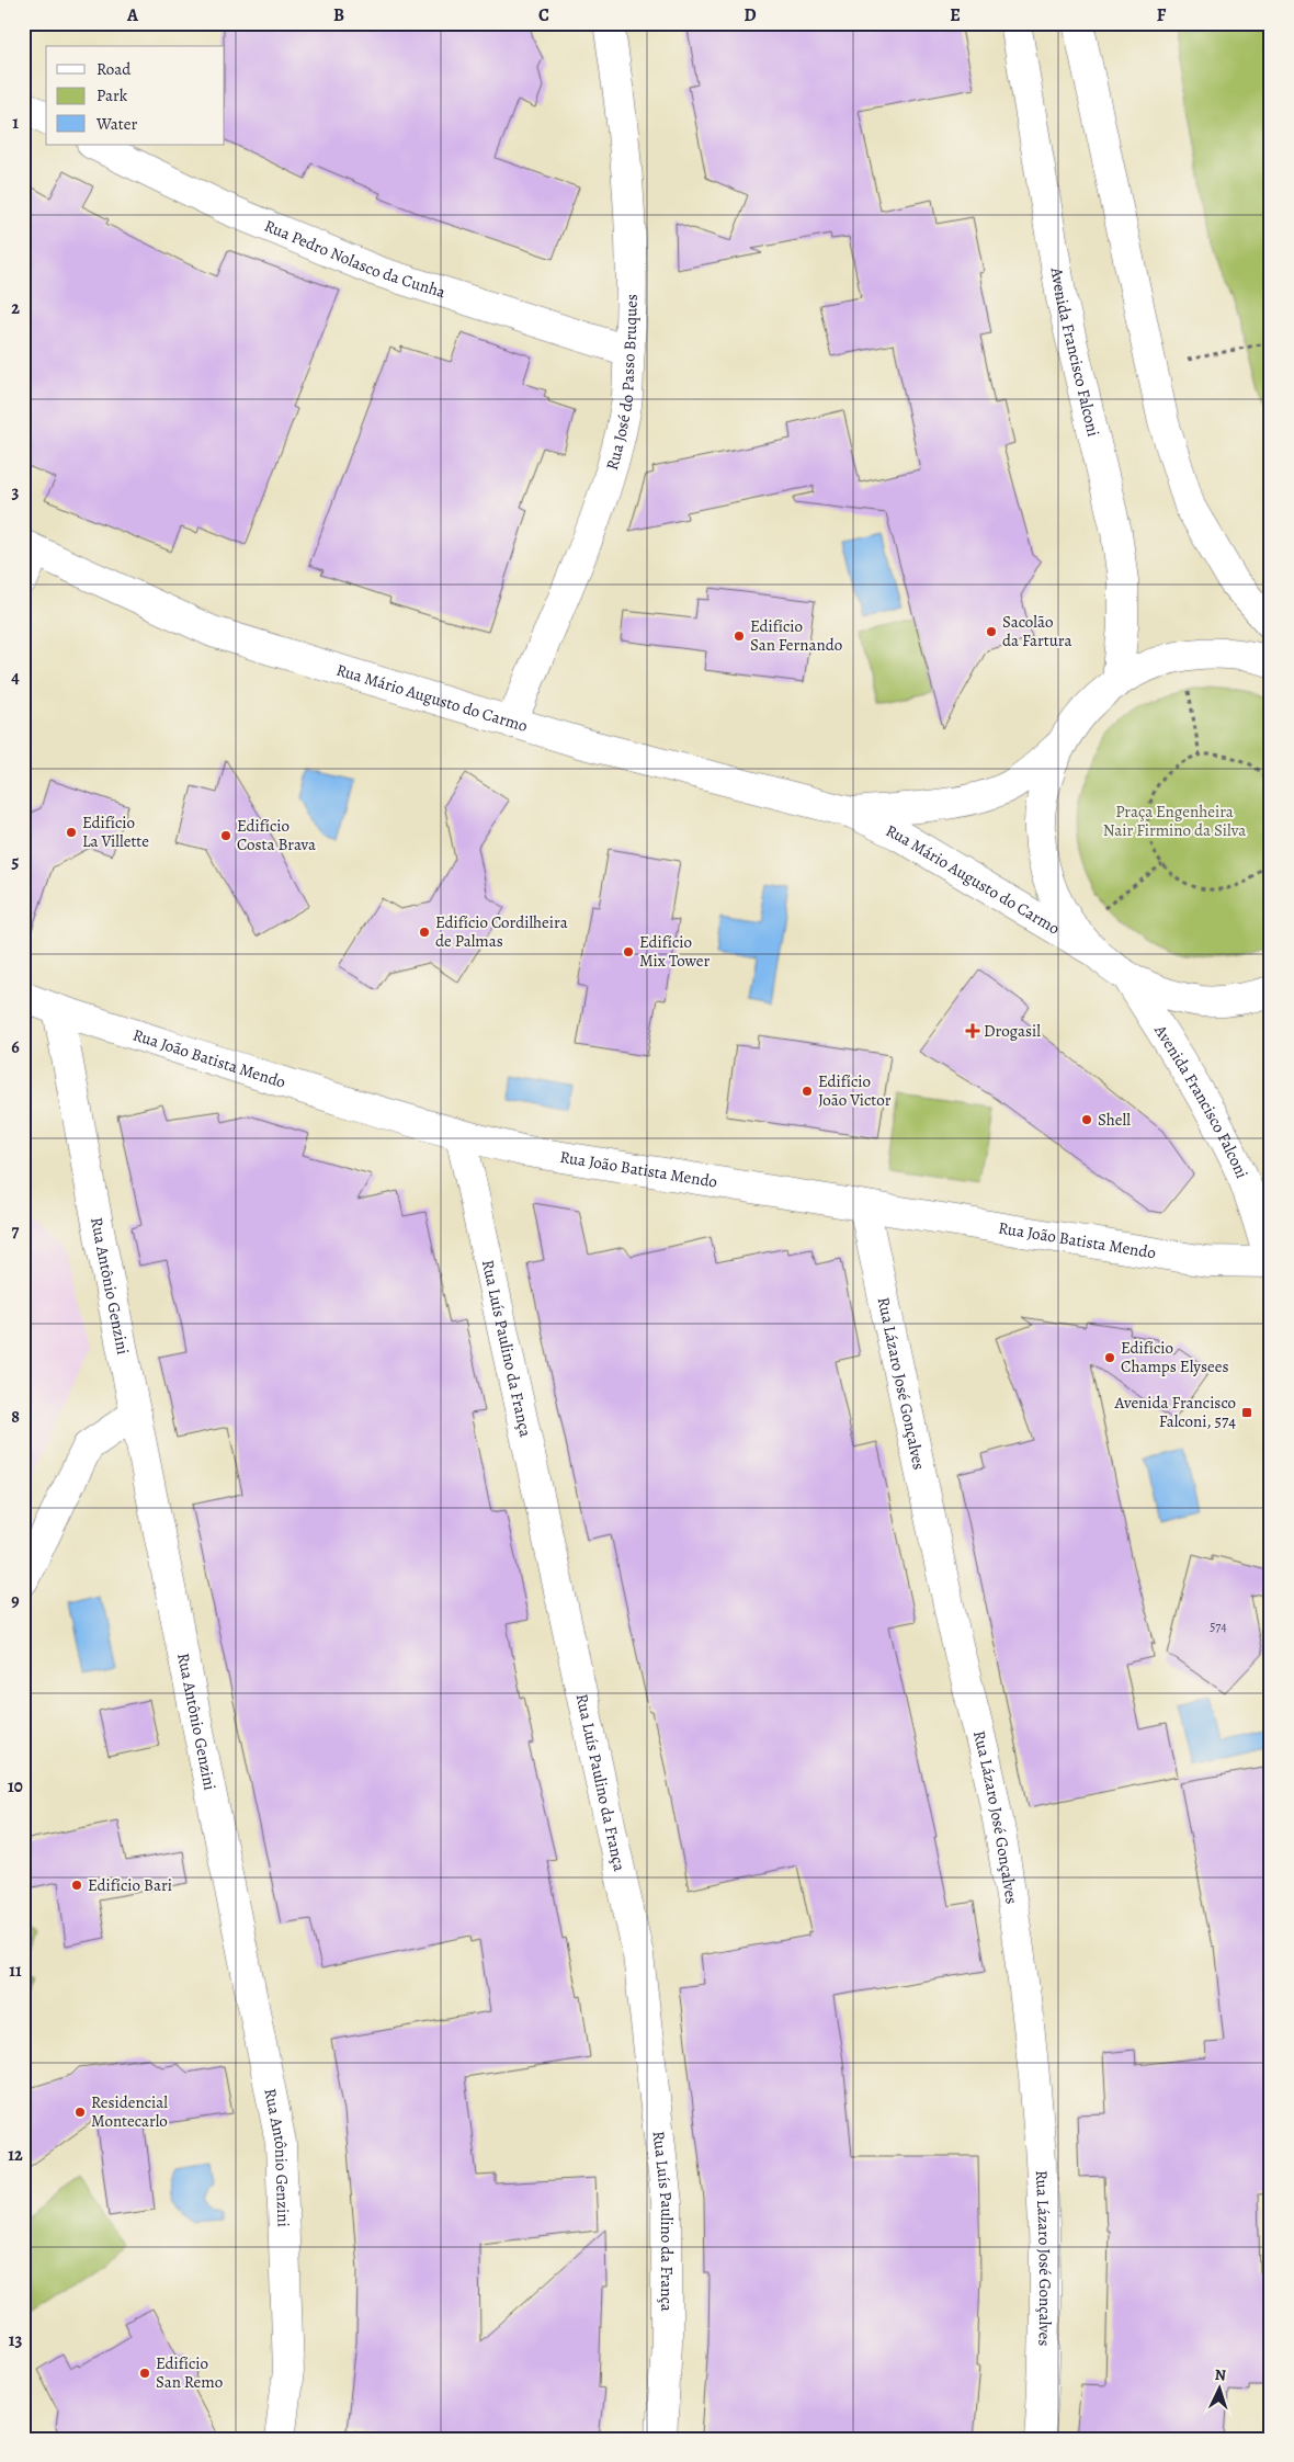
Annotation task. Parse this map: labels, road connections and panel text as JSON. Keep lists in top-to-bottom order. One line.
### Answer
{"streets":{"street":["Rua Pedro Nolasco da Cunha","Avenida Francisco Falconi","Rua José do Passo Bruques","Rua Mário Augusto do Carmo","Rua João Batista Mendo","Rua Antônio Genzini","Rua Luís Paulino da França","Rua Lázaro José Gonçalves"]},"crossings":[["Rua Pedro Nolasco da Cunha","Rua José do Passo Bruques"],["Avenida Francisco Falconi","Rua João Batista Mendo"],["Rua José do Passo Bruques","Rua Mário Augusto do Carmo"],["Rua João Batista Mendo","Rua Antônio Genzini"],["Rua João Batista Mendo","Rua Luís Paulino da França"],["Rua João Batista Mendo","Rua Lázaro José Gonçalves"]],"parks":["Praça Engenheira Nair Firmino da Silva"],"places":{"other":["Sacolão da Fartura","Edifício San Fernando","Edifício La Villette","Edifício Costa Brava","Edifício Cordilheira de Palmas","Edifício Mix Tower","Edifício João Victor","Shell","Edifício Champs Elysees","Edifício Bari","Residencial Montecarlo","Edifício San Remo"],"health":["Drogasil"],"transit":["Avenida Francisco Falconi, 574"]},"house_numbers":["574"],"legend":["Road","Park","Water"],"north":"top","grid":{"columns":["A","B","C","D","E","F"],"rows":["1","2","3","4","5","6","7","8","9","10","11","12","13"]}}
